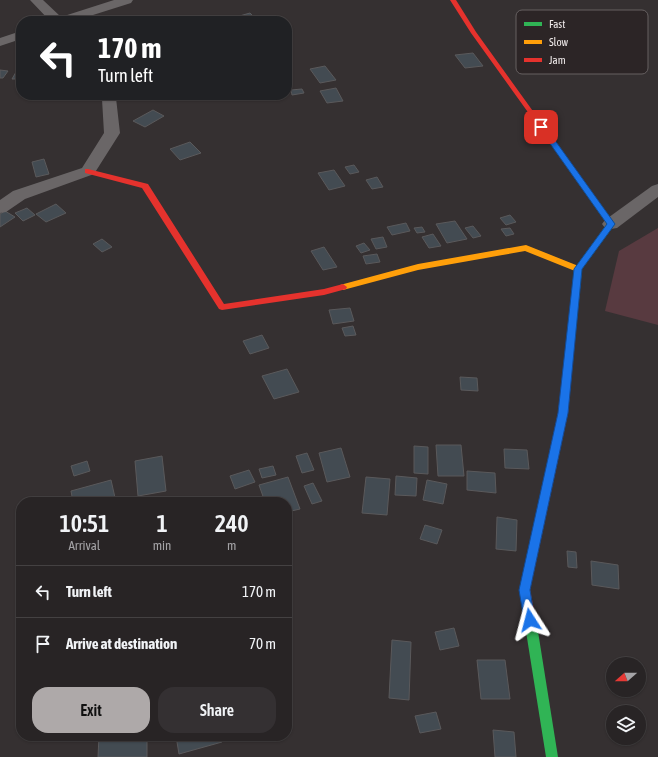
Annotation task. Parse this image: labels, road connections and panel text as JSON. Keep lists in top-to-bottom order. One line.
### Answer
{"legend":["Fast","Slow","Jam"],"north":"left","page":{"turn":["170 m","Turn left"],"eta":["10:51","Arrival","1","min","240","m"],"list":[{"name":"Turn left","value":"170 m"},{"name":"Arrive at destination","value":"70 m"}],"buttons":["Exit","Share"]}}
